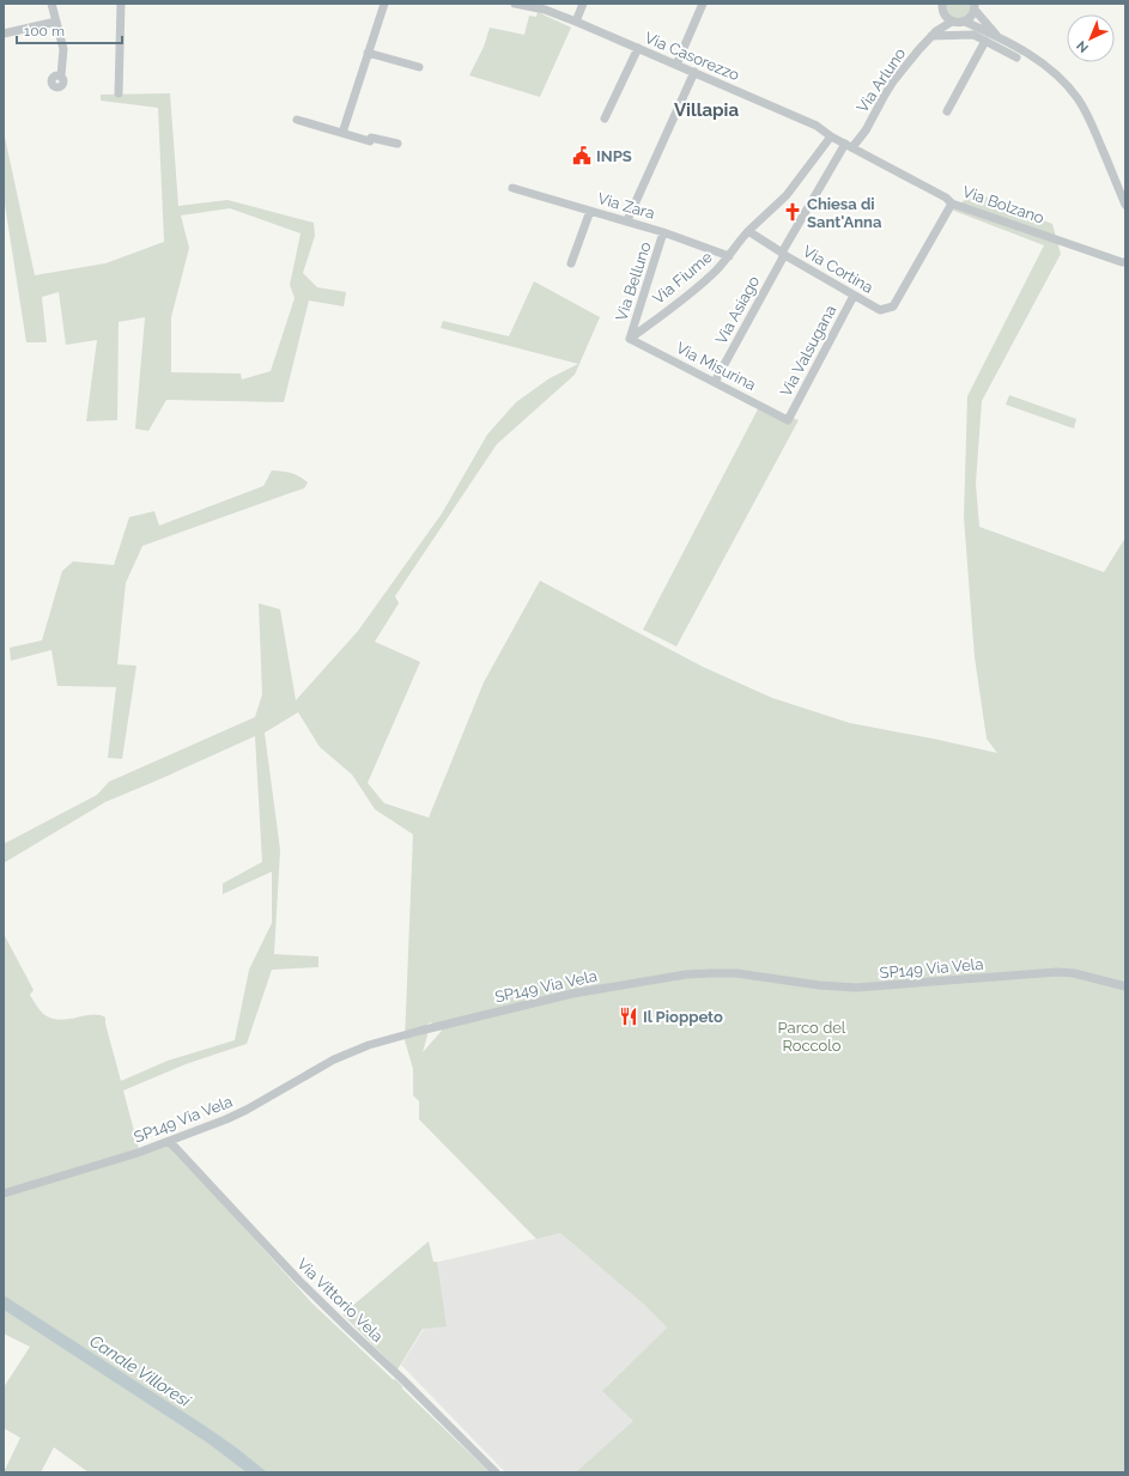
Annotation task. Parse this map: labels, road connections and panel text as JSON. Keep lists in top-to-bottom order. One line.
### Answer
{"streets":{"street":["Via Casorezzo","Via Arluno","Via Bolzano","Via Zara","Via Cortina","Via Fiume","Via Belluno","Via Asiago","Via Valsugana","Via Misurina","SP149 Via Vela","Via Vittorio Vela"]},"crossings":[["Via Casorezzo","Via Arluno"],["Via Casorezzo","Via Bolzano"],["Via Casorezzo","Via Fiume"],["Via Arluno","Via Bolzano"],["Via Arluno","Via Cortina"],["Via Arluno","Via Asiago"],["Via Bolzano","Via Cortina"],["Via Zara","Via Fiume"],["Via Zara","Via Belluno"],["Via Cortina","Via Fiume"],["Via Cortina","Via Asiago"],["Via Cortina","Via Valsugana"],["Via Fiume","Via Belluno"],["Via Fiume","Via Misurina"],["Via Belluno","Via Misurina"],["Via Asiago","Via Misurina"],["Via Valsugana","Via Misurina"],["SP149 Via Vela","Via Vittorio Vela"]],"districts":["Villapia"],"water":["Canale Villoresi"],"parks":["Parco del Roccolo"],"places":{"public building":["INPS"],"church":["Chiesa di Sant'Anna"],"restaurant":["Il Pioppeto"]},"scale_bar":"100 m","north":"bottom left"}
